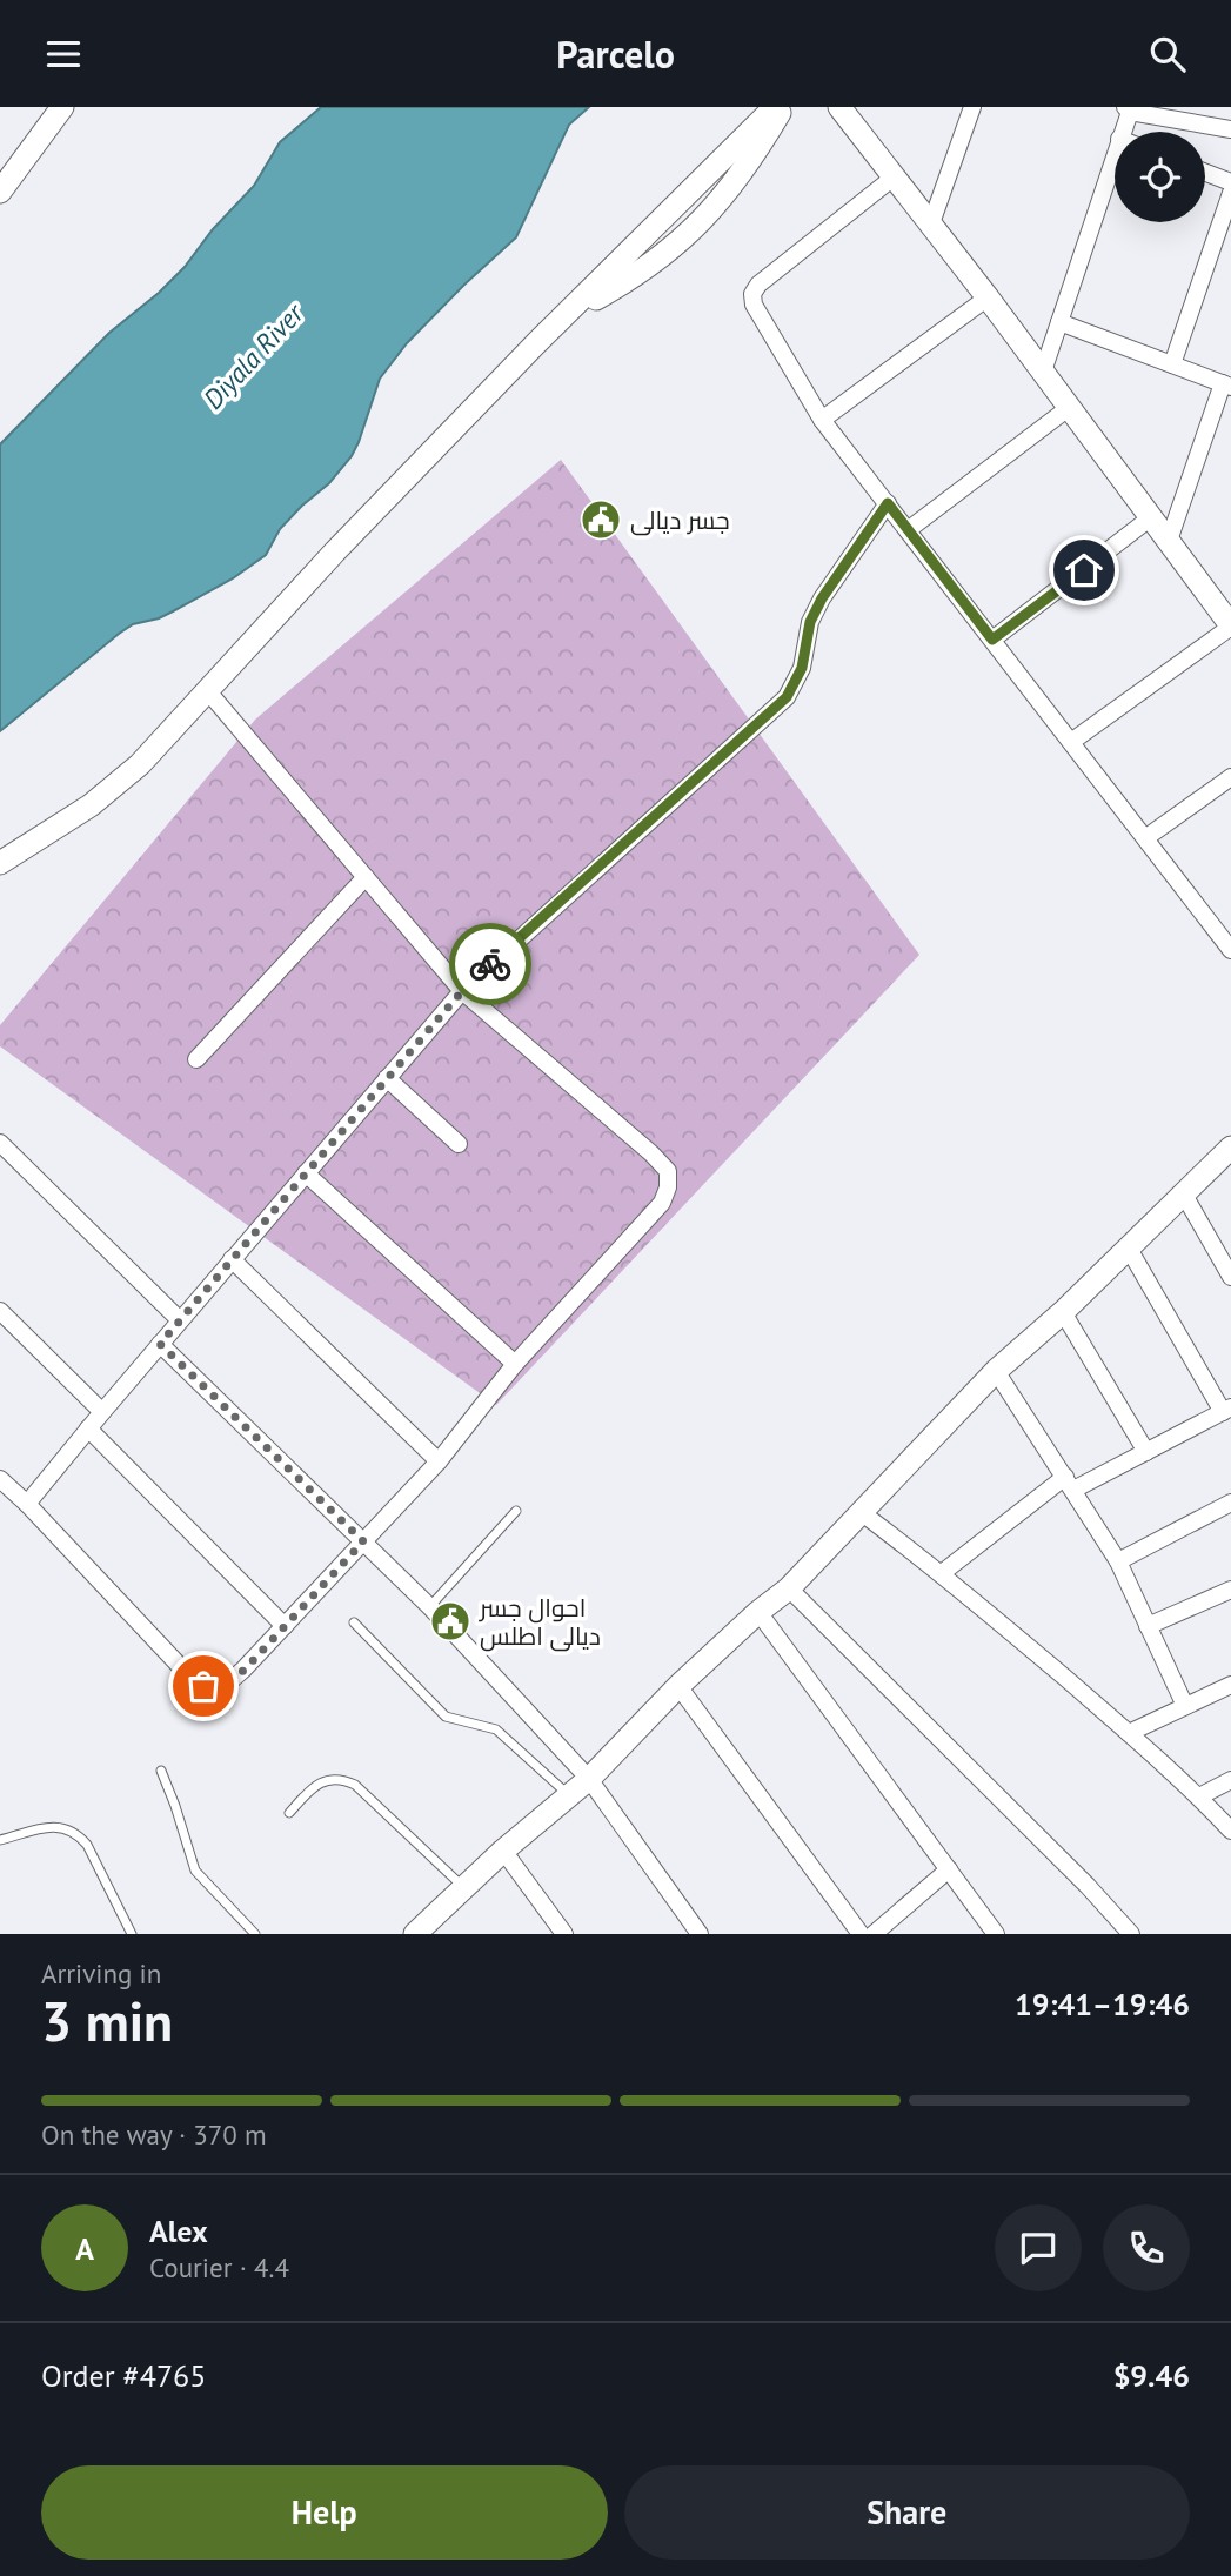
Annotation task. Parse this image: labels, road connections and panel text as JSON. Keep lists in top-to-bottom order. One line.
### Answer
{"water":["Diyala River"],"places":{"public building":["جسر ديالى","احوال جسر ديالى اطلس"]},"page":{"header":"Parcelo","heading":["3 min","Arriving in","19:41–19:46"],"panel":["Alex","Courier · 4.4","Order #4765","$9.46"],"bar":"On the way · 370 m","round":"A","buttons":["Help","Share"]}}
